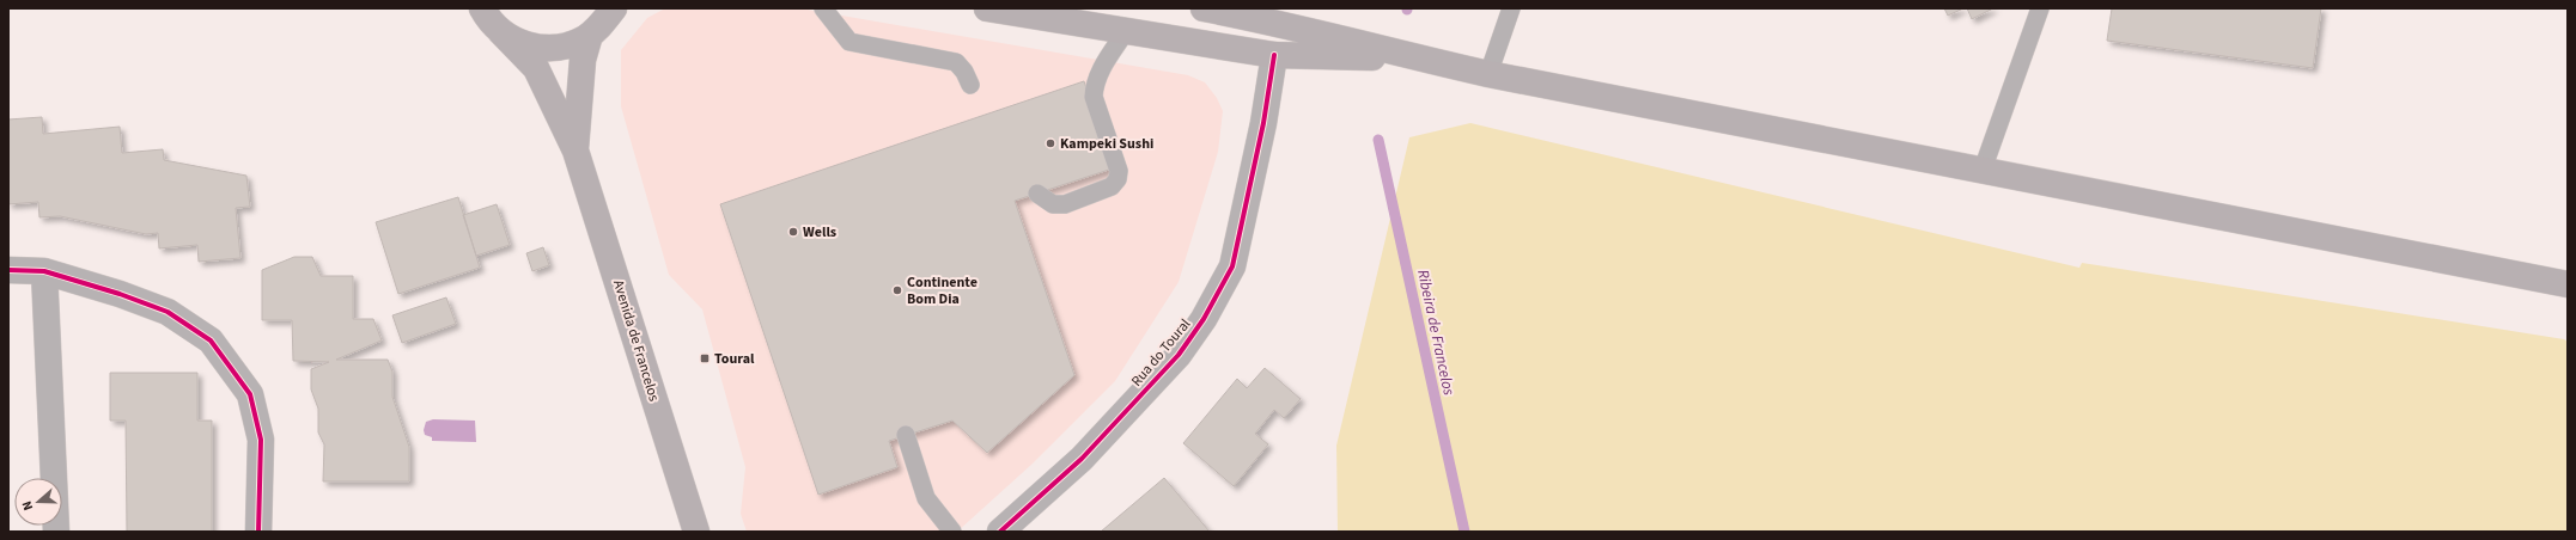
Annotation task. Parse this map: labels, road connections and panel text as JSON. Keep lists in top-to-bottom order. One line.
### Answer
{"streets":{"main road":["Avenida de Francelos"],"street":["Rua do Toural"]},"water":["Ribeira de Francelos"],"places":{"other":["Kampeki Sushi","Wells","Continente Bom Dia"],"transit":["Toural"]},"north":"left"}
